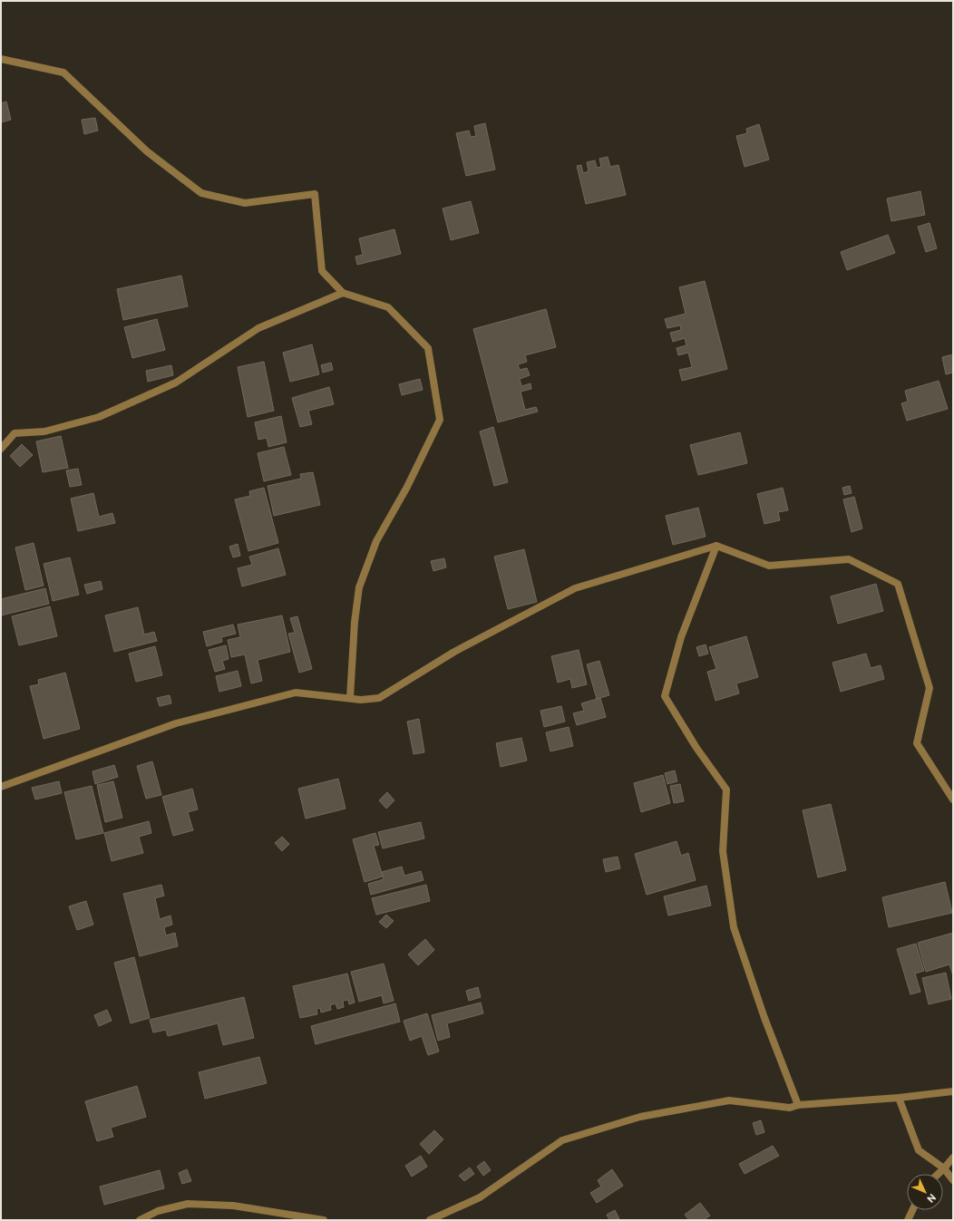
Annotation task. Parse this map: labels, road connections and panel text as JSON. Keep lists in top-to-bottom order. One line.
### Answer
{"north":"bottom right"}
